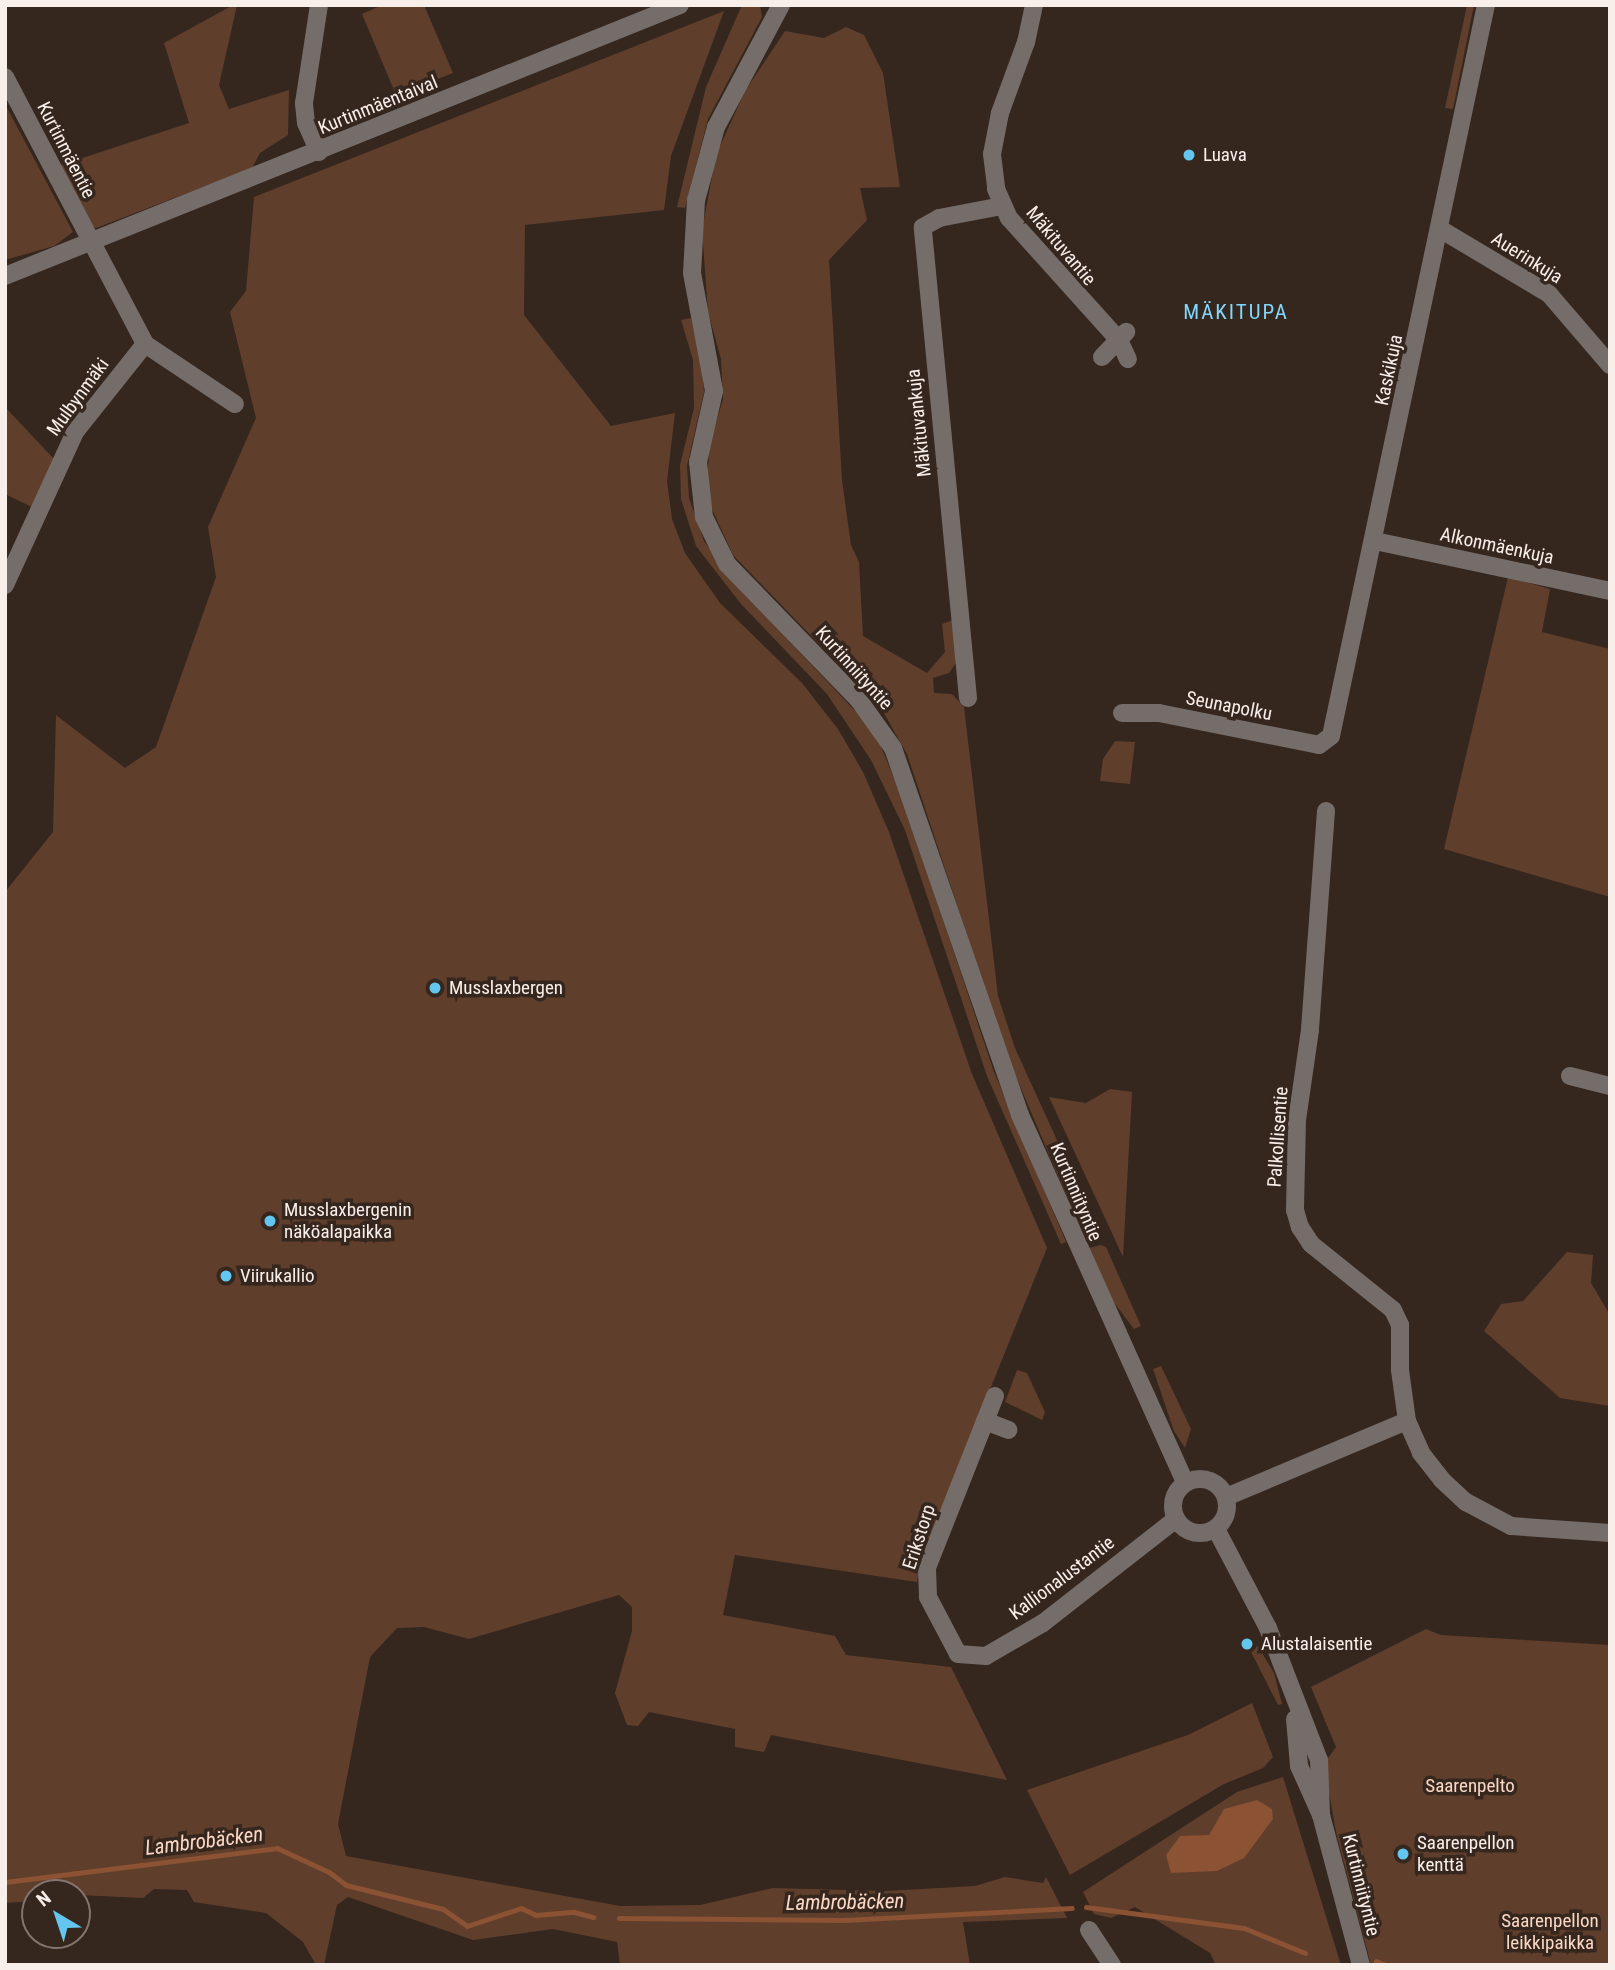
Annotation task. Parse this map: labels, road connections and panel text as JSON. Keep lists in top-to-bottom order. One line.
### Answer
{"streets":{"street":["Kurtinmäentaival","Kurtinmäentie","Mäkituvantie","Auerinkuja","Kaskikuja","Mulbynmäki","Mäkituvankuja","Alkonmäenkuja","Kurtinniityntie","Seunapolku","Palkollisentie","Erikstorp","Kallionalustantie"]},"crossings":[["Kurtinmäentaival","Kurtinmäentie"],["Mäkituvantie","Mäkituvankuja"],["Auerinkuja","Kaskikuja"],["Kaskikuja","Alkonmäenkuja"],["Kaskikuja","Seunapolku"],["Kurtinniityntie","Kallionalustantie"],["Erikstorp","Kallionalustantie"]],"districts":["MÄKITUPA"],"water":["Lambrobäcken"],"parks":["Saarenpelto","Saarenpellon leikkipaikka"],"places":["Luava","Musslaxbergen","Musslaxbergenin näköalapaikka","Viirukallio","Alustalaisentie","Saarenpellon kenttä"],"north":"top left"}
